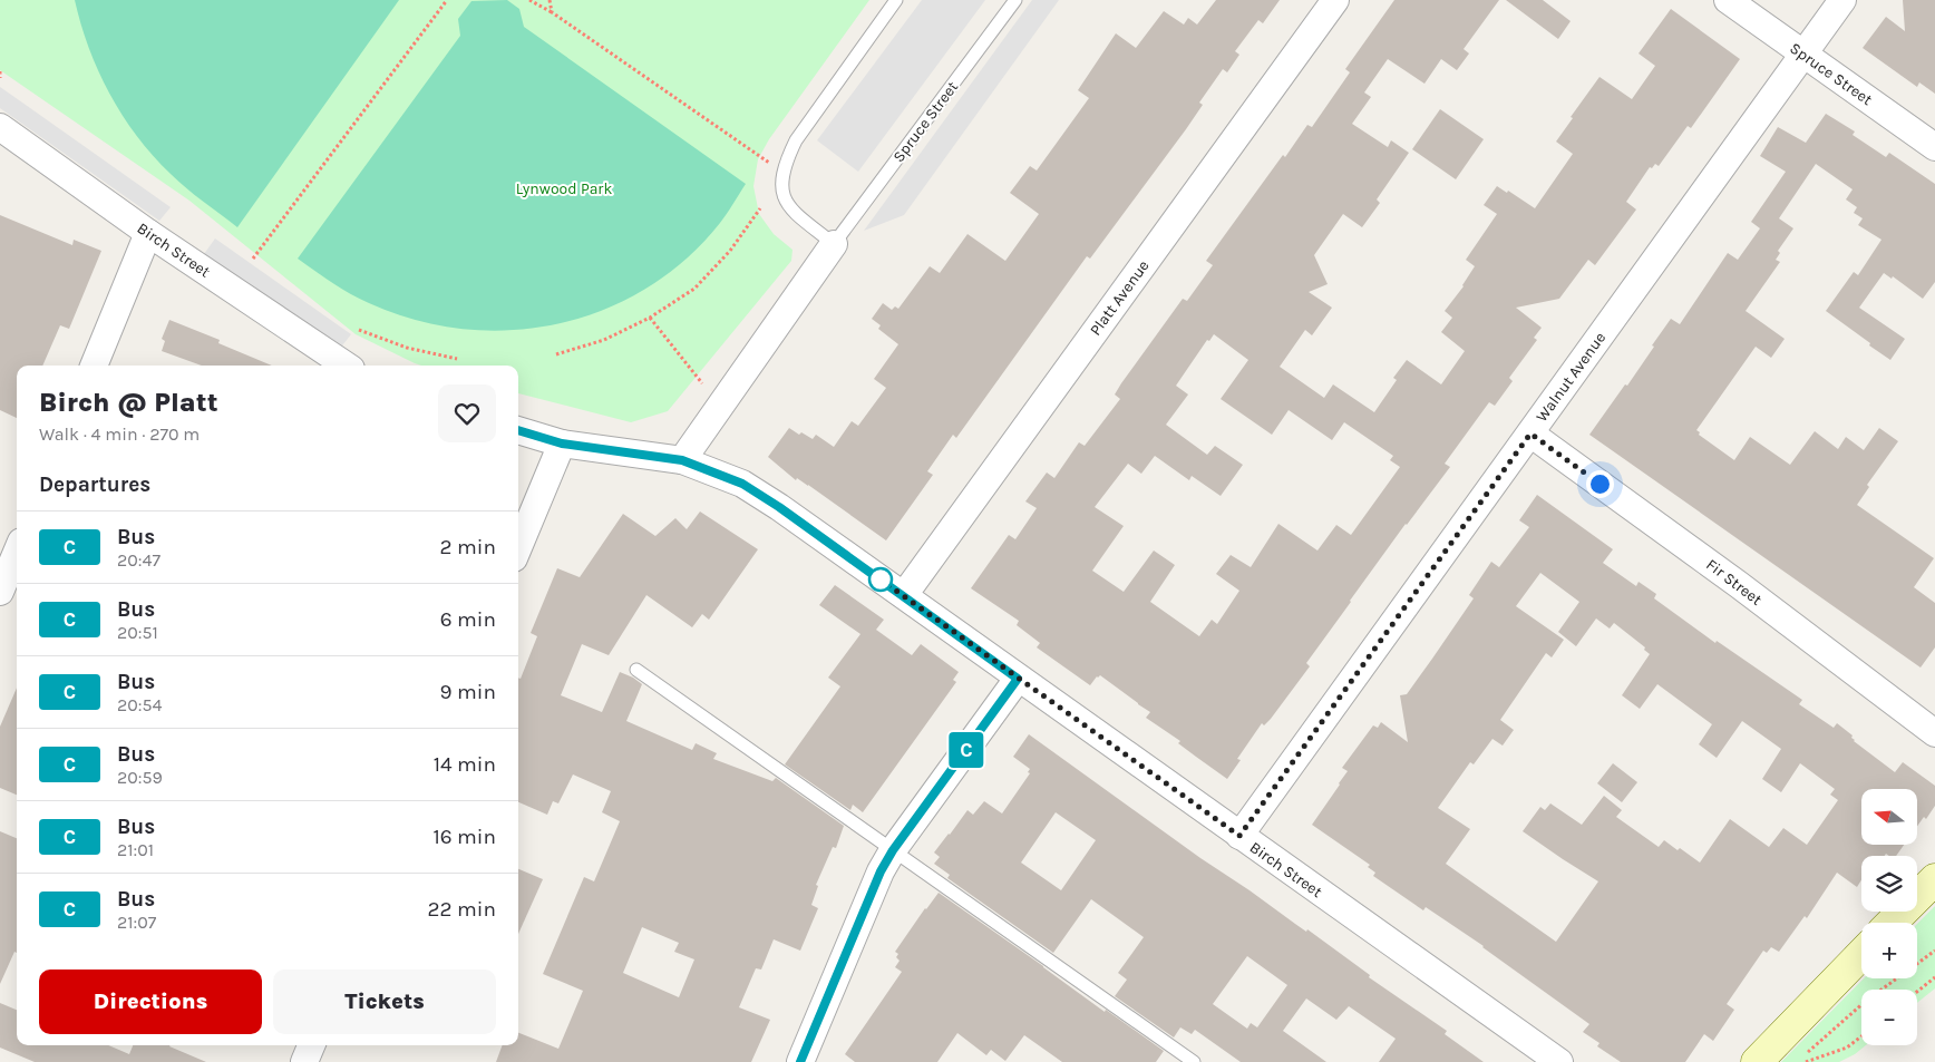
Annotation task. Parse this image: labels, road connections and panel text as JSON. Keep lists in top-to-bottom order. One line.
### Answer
{"streets":{"street":["Spruce Street","Birch Street","Platt Avenue","Walnut Avenue","Fir Street"]},"crossings":[["Spruce Street","Birch Street"],["Spruce Street","Walnut Avenue"],["Birch Street","Platt Avenue"],["Birch Street","Walnut Avenue"],["Walnut Avenue","Fir Street"]],"parks":["Lynwood Park"],"lines":["bus line C"],"north":"left","page":{"on_map":"C","heading":[["Birch @ Platt","Walk · 4 min · 270 m"],"Departures"],"list":[{"mark":"C","name":"Bus","note":"20:47","value":"2 min"},{"mark":"C","name":"Bus","note":"20:51","value":"6 min"},{"mark":"C","name":"Bus","note":"20:54","value":"9 min"},{"mark":"C","name":"Bus","note":"20:59","value":"14 min"},{"mark":"C","name":"Bus","note":"21:01","value":"16 min"},{"mark":"C","name":"Bus","note":"21:07","value":"22 min"}],"map_buttons":["+","−"],"buttons":["Directions","Tickets"]}}
